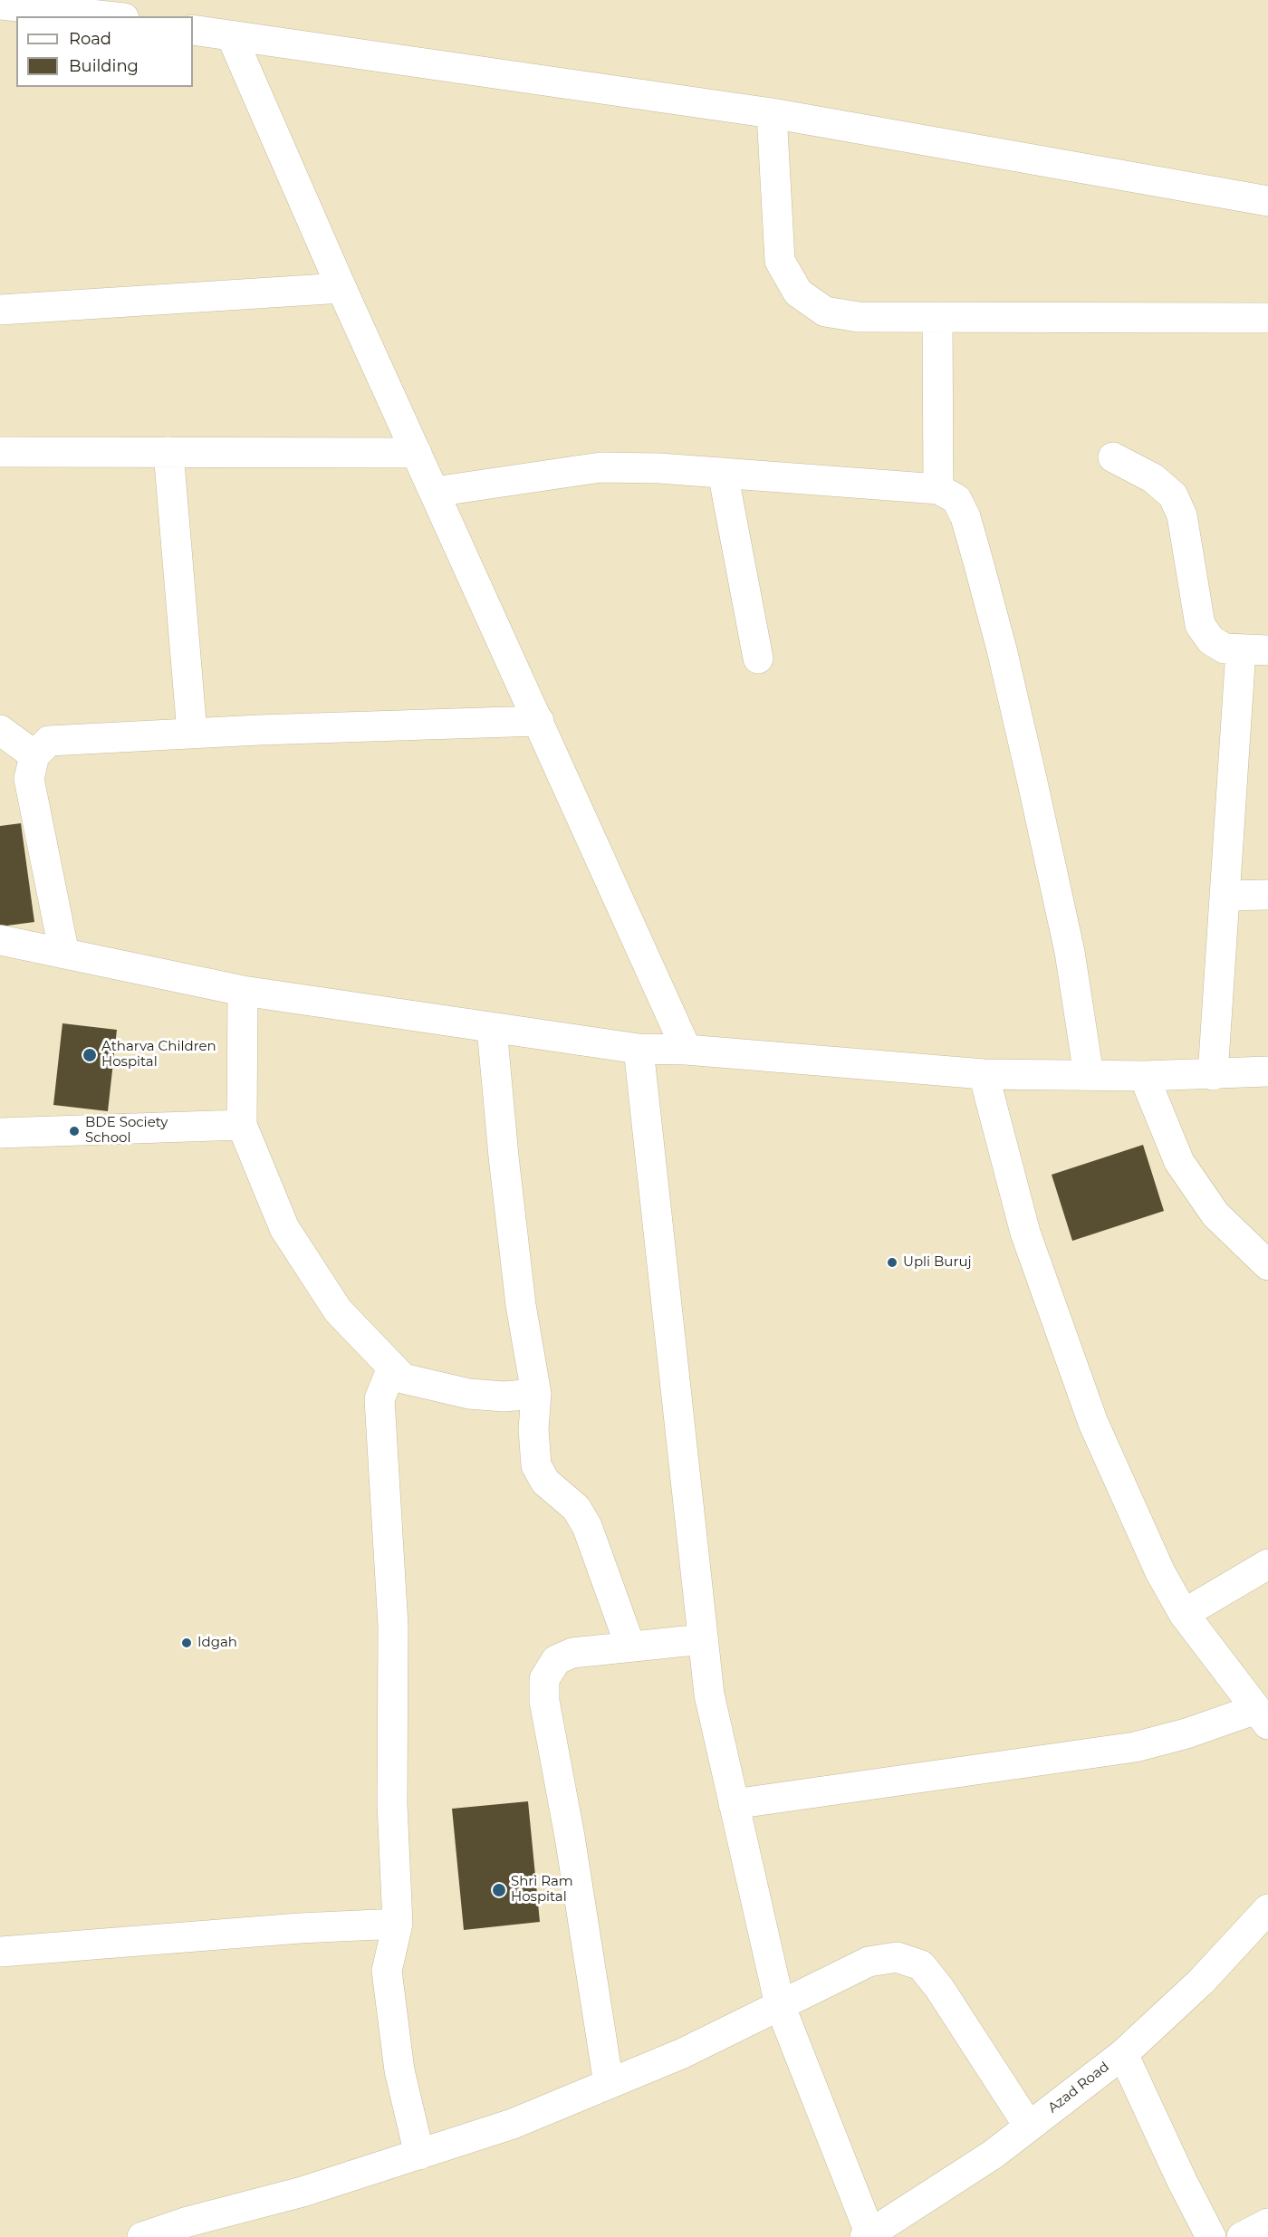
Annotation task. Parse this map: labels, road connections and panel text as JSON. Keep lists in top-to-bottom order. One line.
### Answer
{"streets":{"street":["Azad Road"]},"places":["Atharva Children Hospital","BDE Society School","Upli Buruj","Idgah","Shri Ram Hospital"],"legend":["Road","Building"]}
